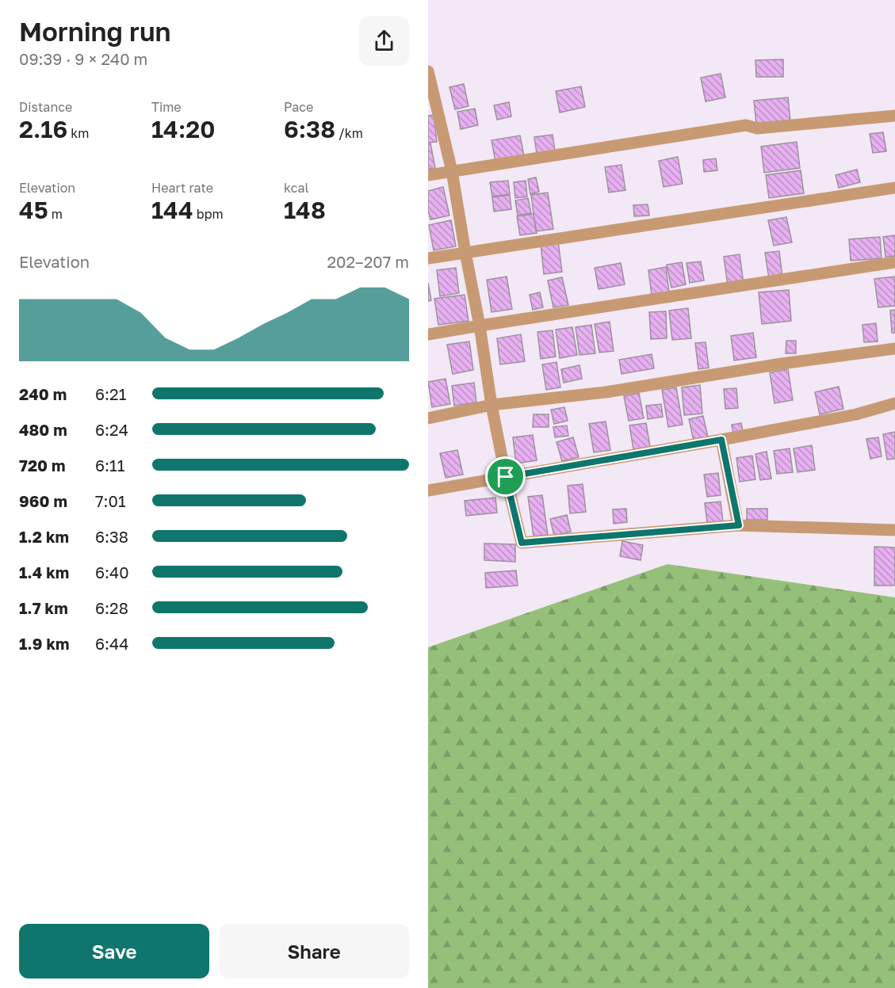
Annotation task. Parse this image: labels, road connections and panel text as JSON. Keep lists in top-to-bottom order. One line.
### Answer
{"page":{"heading":["Morning run","09:39 · 9 × 240 m"],"stats":[["Distance","2.16 km"],["Time","14:20"],["Pace","6:38 /km"],["Elevation","45 m"],["Heart rate","144 bpm"],["kcal","148"]],"chart":["Elevation","202–207 m"],"list":[{"name":"240 m","note":"6:21"},{"name":"480 m","note":"6:24"},{"name":"720 m","note":"6:11"},{"name":"960 m","note":"7:01"},{"name":"1.2 km","note":"6:38"},{"name":"1.4 km","note":"6:40"},{"name":"1.7 km","note":"6:28"},{"name":"1.9 km","note":"6:44"}],"buttons":["Save","Share"]}}
